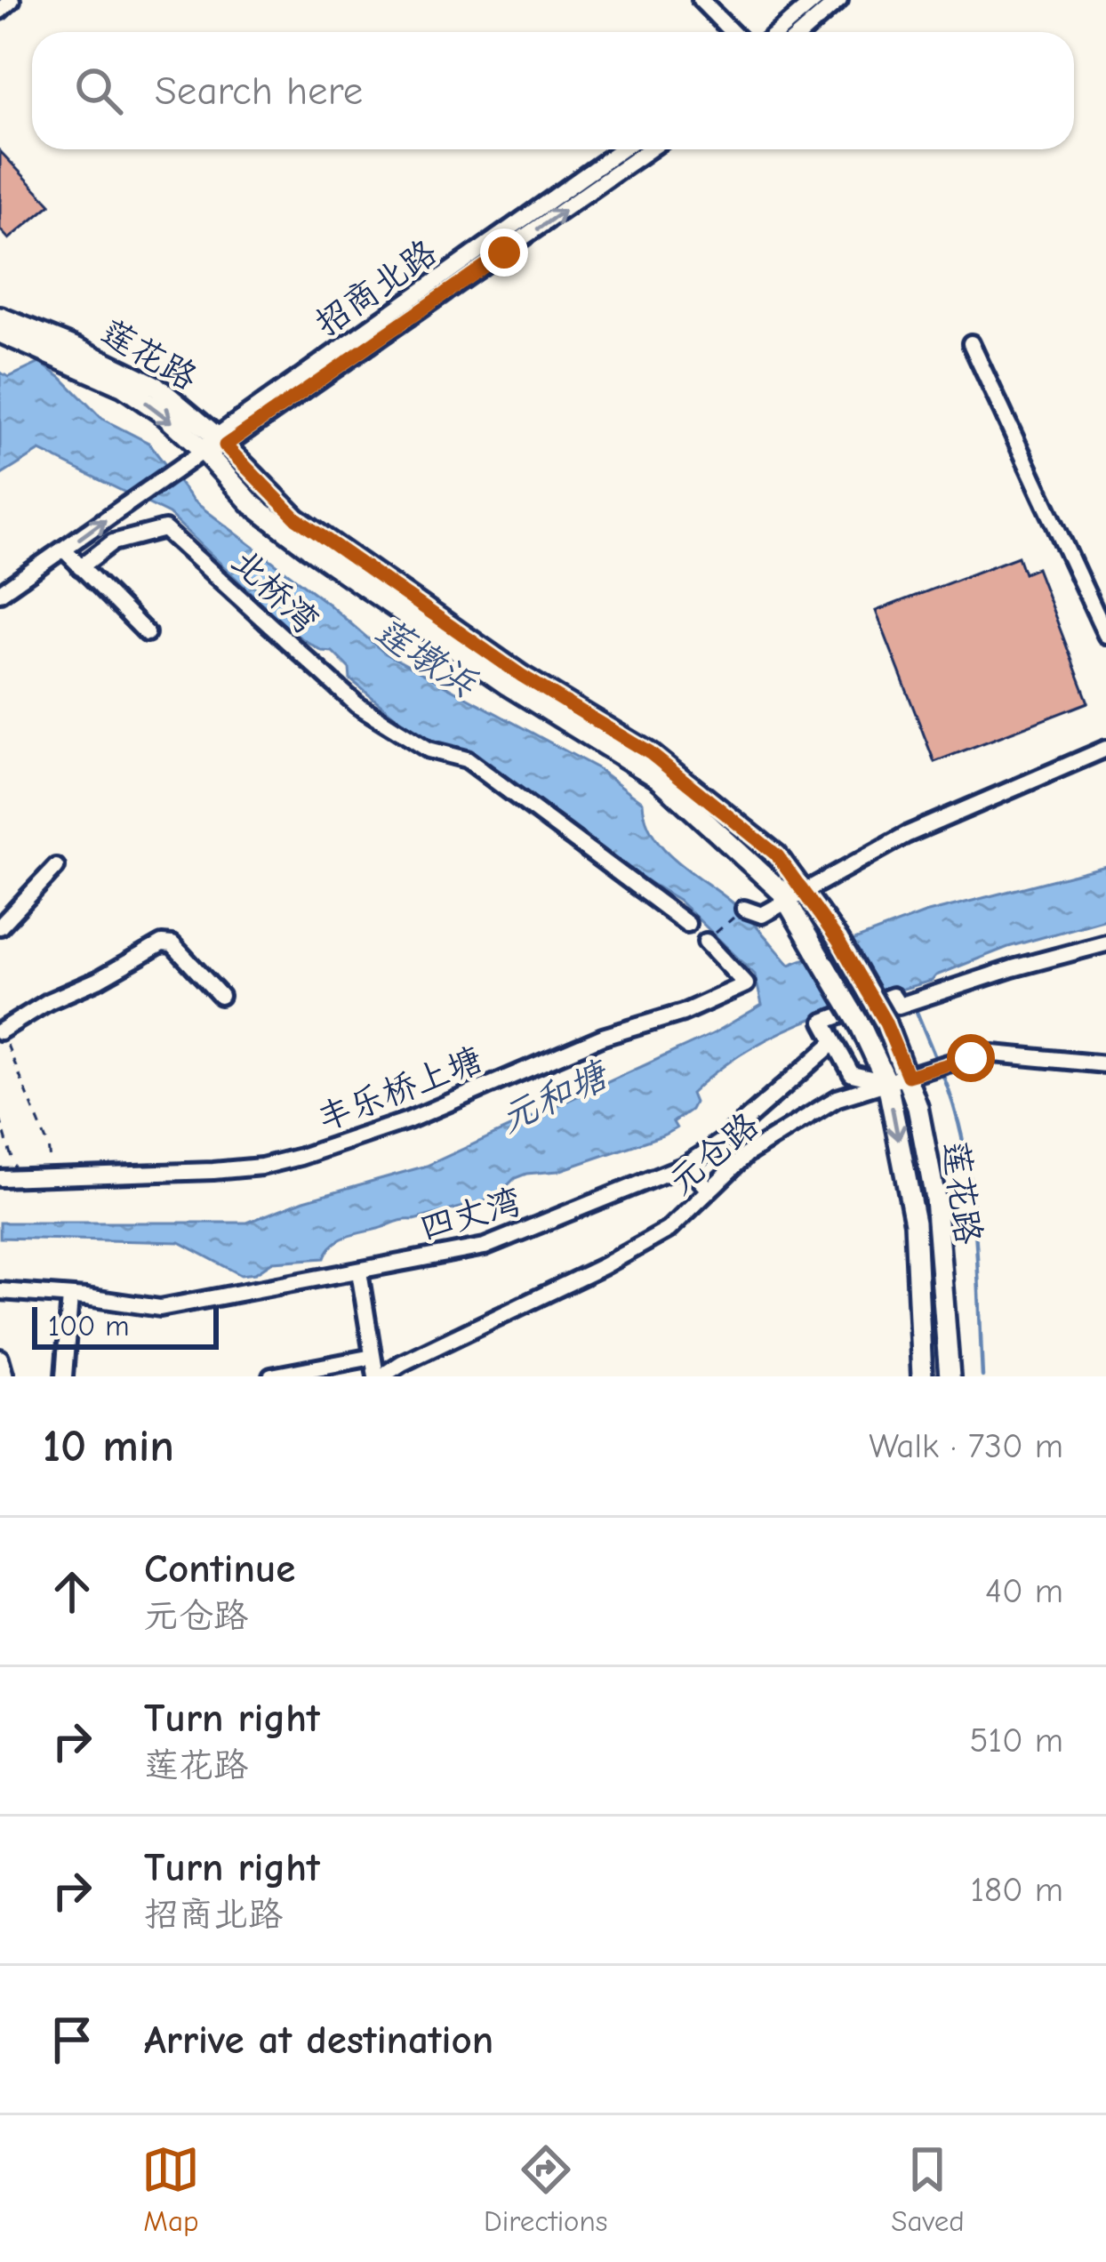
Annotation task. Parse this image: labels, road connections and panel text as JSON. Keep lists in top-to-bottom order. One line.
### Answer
{"streets":{"main road":["莲花路"],"street":["招商北路","北桥湾","丰乐桥上塘","元仓路","四丈湾"]},"crossings":[["招商北路","莲花路"],["莲花路","元仓路"],["莲花路","四丈湾"]],"water":["莲墩浜","元和塘"],"scale_bar":"100 m","page":{"search":"Search here","scale":"100 m","heading":["10 min","Walk · 730 m"],"list":[["Continue","元仓路","40 m"],["Turn right","莲花路","510 m"],["Turn right","招商北路","180 m"],"Arrive at destination"],"nav":["Map","Directions","Saved"]}}
